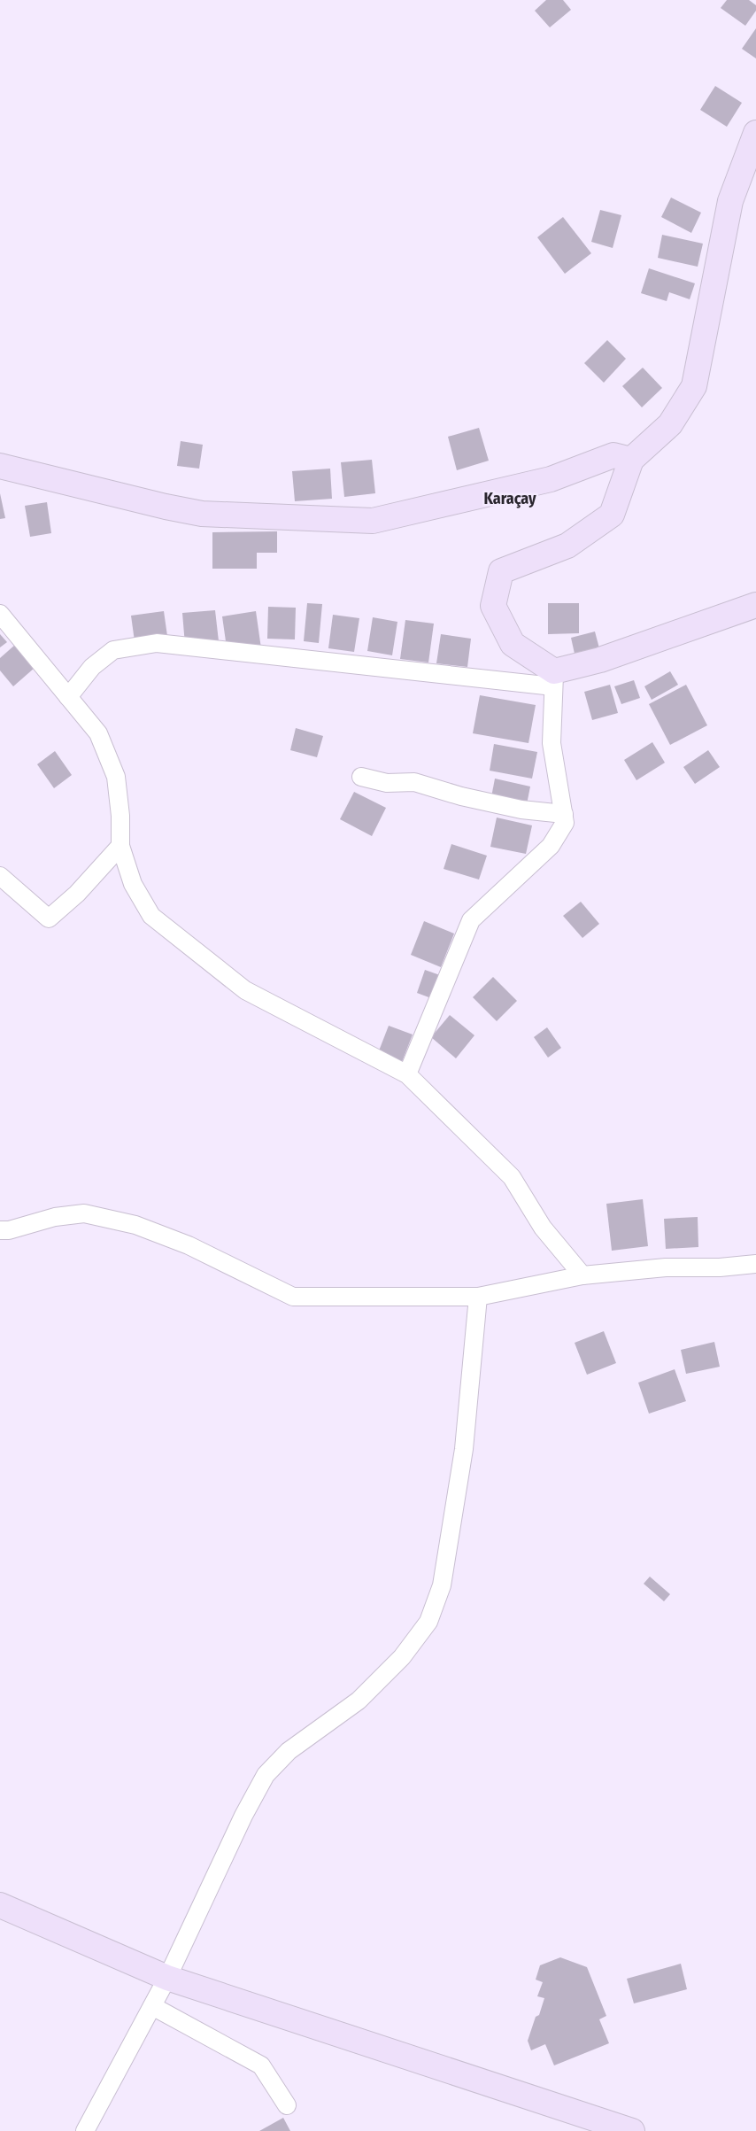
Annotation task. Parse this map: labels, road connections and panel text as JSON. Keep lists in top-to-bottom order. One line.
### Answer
{"districts":["Karaçay"]}
